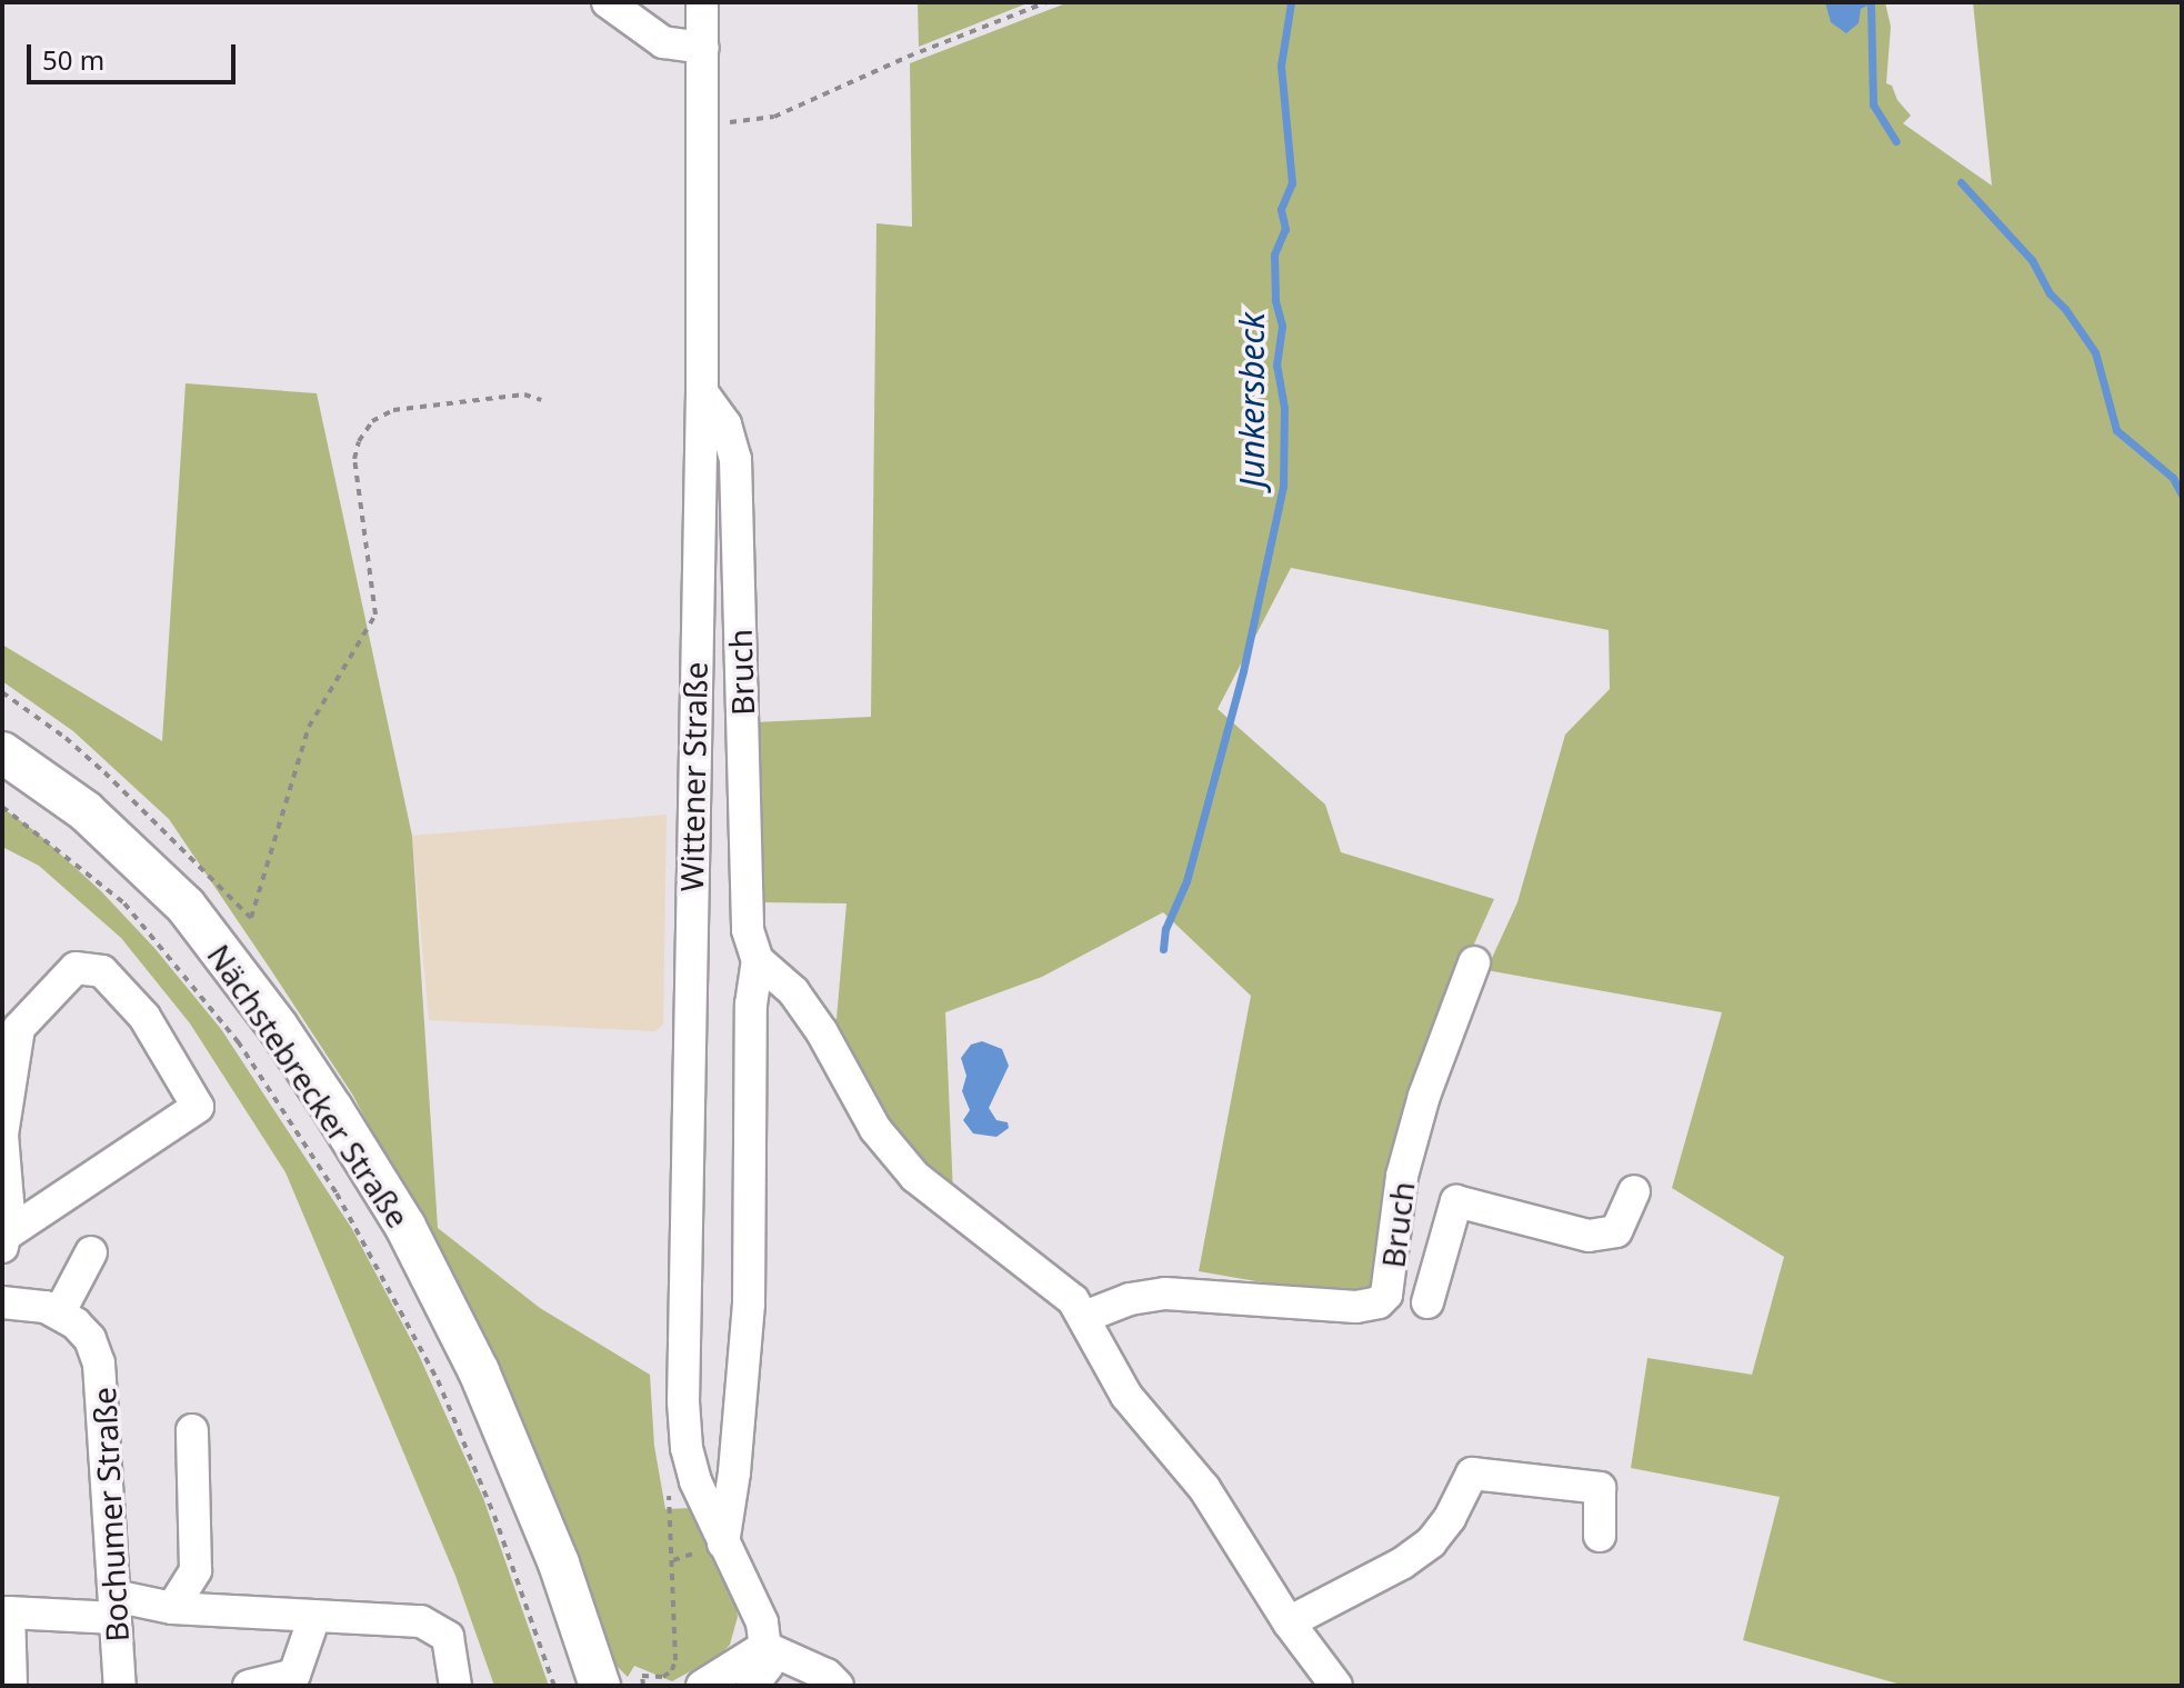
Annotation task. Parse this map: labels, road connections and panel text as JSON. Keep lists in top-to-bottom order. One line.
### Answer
{"streets":{"main road":["Nächstebrecker Straße"],"street":["Bruch","Wittener Straße","Bochumer Straße"]},"crossings":[["Bruch","Wittener Straße"]],"water":["Junkersbeck"],"scale_bar":"50 m"}
